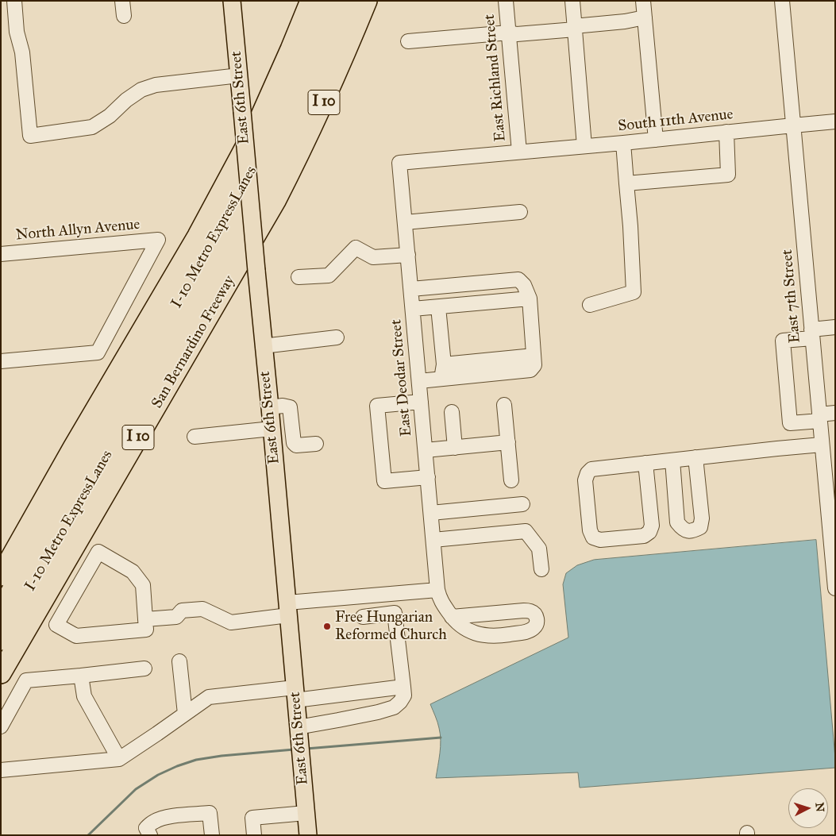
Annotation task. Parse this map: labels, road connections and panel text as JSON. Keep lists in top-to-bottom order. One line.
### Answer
{"streets":{"highway":["I 10","I-10 Metro ExpressLanes","San Bernardino Freeway"],"main road":["East 6th Street"],"street":["East Richland Street","South 11th Avenue","North Allyn Avenue","East 7th Street","East Deodar Street"]},"crossings":[["East Richland Street","South 11th Avenue"],["South 11th Avenue","East 7th Street"],["South 11th Avenue","East Deodar Street"]],"places":["Free Hungarian Reformed Church"],"north":"right"}
